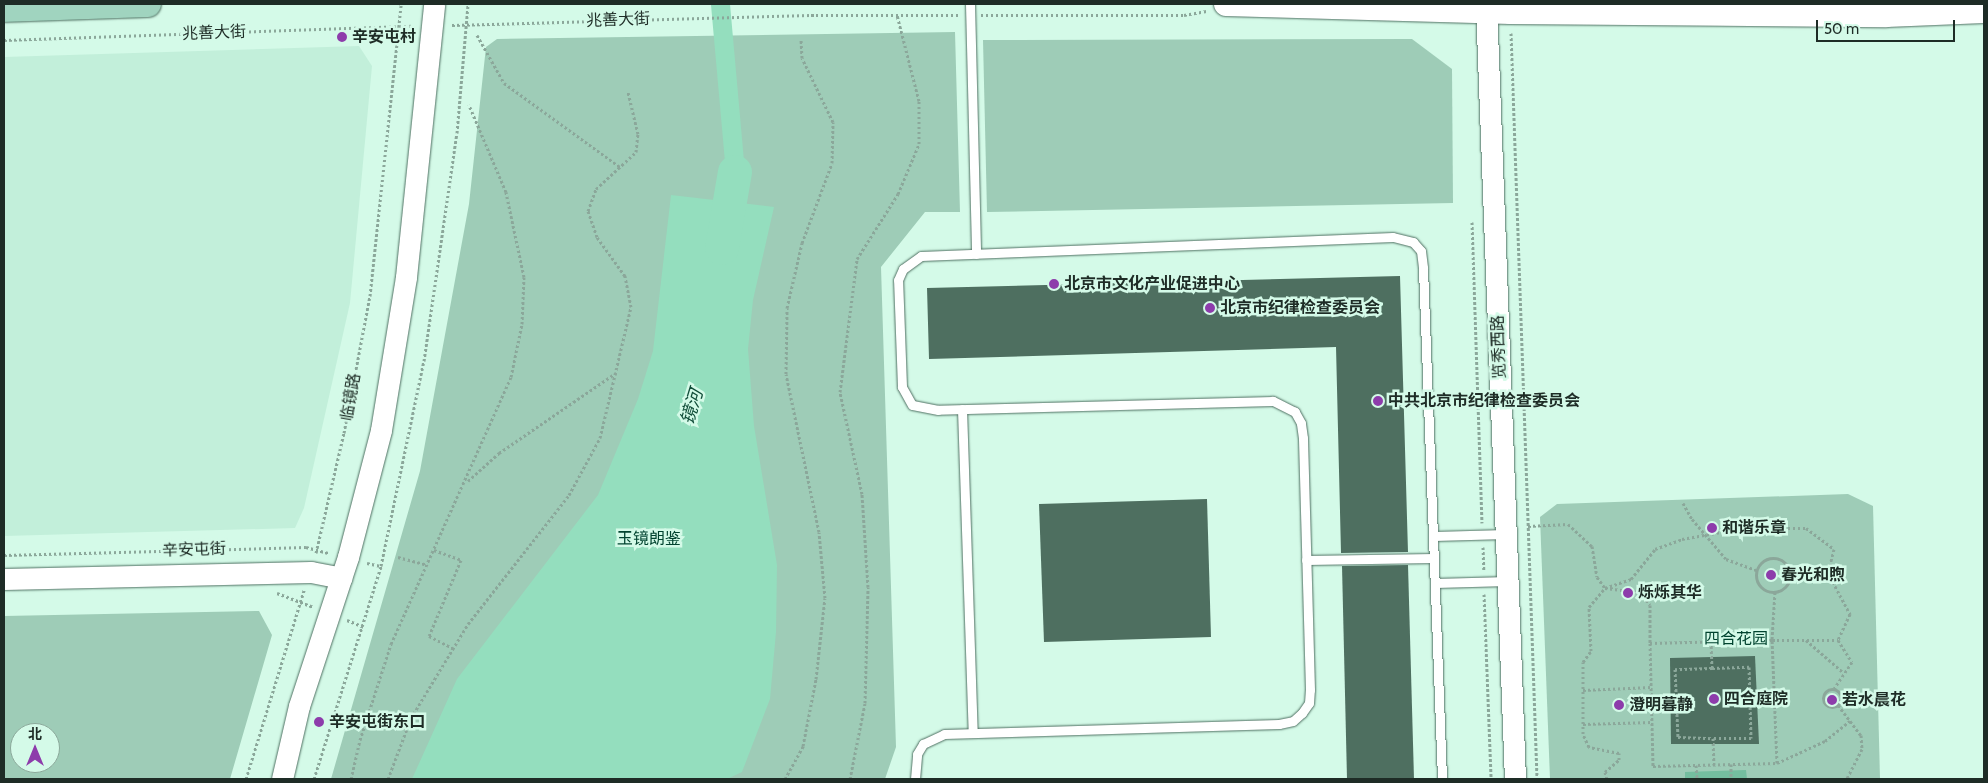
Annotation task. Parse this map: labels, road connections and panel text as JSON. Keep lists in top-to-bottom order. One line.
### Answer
{"streets":{"street":["览秀西路","辛安屯街"],"path":["兆善大街","临镜路"]},"crossings":[["兆善大街","临镜路"],["临镜路","辛安屯街"]],"water":["镜河"],"parks":["玉镜朗鉴","四合花园"],"places":["辛安屯村","北京市文化产业促进中心","北京市纪律检查委员会","中共北京市纪律检查委员会","和谐乐章","春光和煦","烁烁其华","四合庭院","若水晨花","澄明暮静","辛安屯街东口"],"scale_bar":"50 m","north":"top"}
